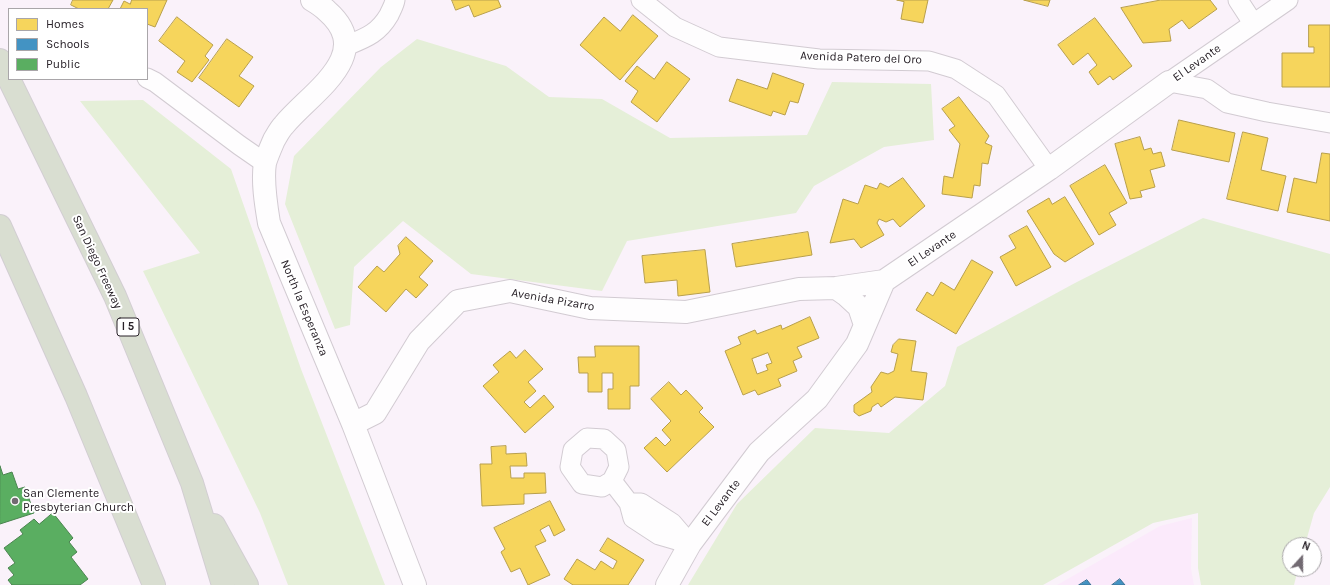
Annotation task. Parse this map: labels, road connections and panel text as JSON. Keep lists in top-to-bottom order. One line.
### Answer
{"streets":{"highway":["San Diego Freeway","I 5"],"street":["Avenida Patero del Oro","El Levante","Avenida Pizarro","North la Esperanza"]},"crossings":[["Avenida Patero del Oro","El Levante"],["El Levante","Avenida Pizarro"],["Avenida Pizarro","North la Esperanza"]],"places":["San Clemente Presbyterian Church"],"legend":["Homes","Schools","Public"],"north":"top"}
